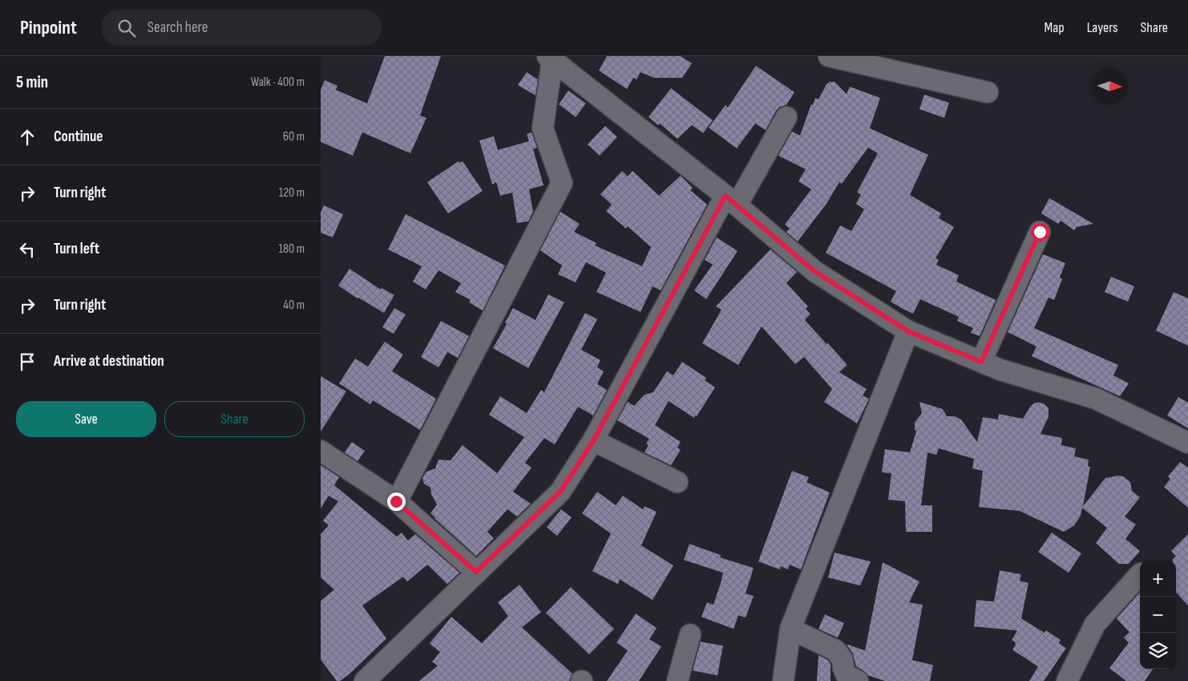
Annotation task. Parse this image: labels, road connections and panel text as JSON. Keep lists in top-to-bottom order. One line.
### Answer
{"north":"right","page":{"header":"Pinpoint","search":"Search here","nav":["Map","Layers","Share"],"heading":["5 min","Walk · 400 m"],"list":[["Continue","60 m"],["Turn right","120 m"],["Turn left","180 m"],["Turn right","40 m"],"Arrive at destination"],"buttons":["Save","Share"],"map_buttons":["+","−"]}}
